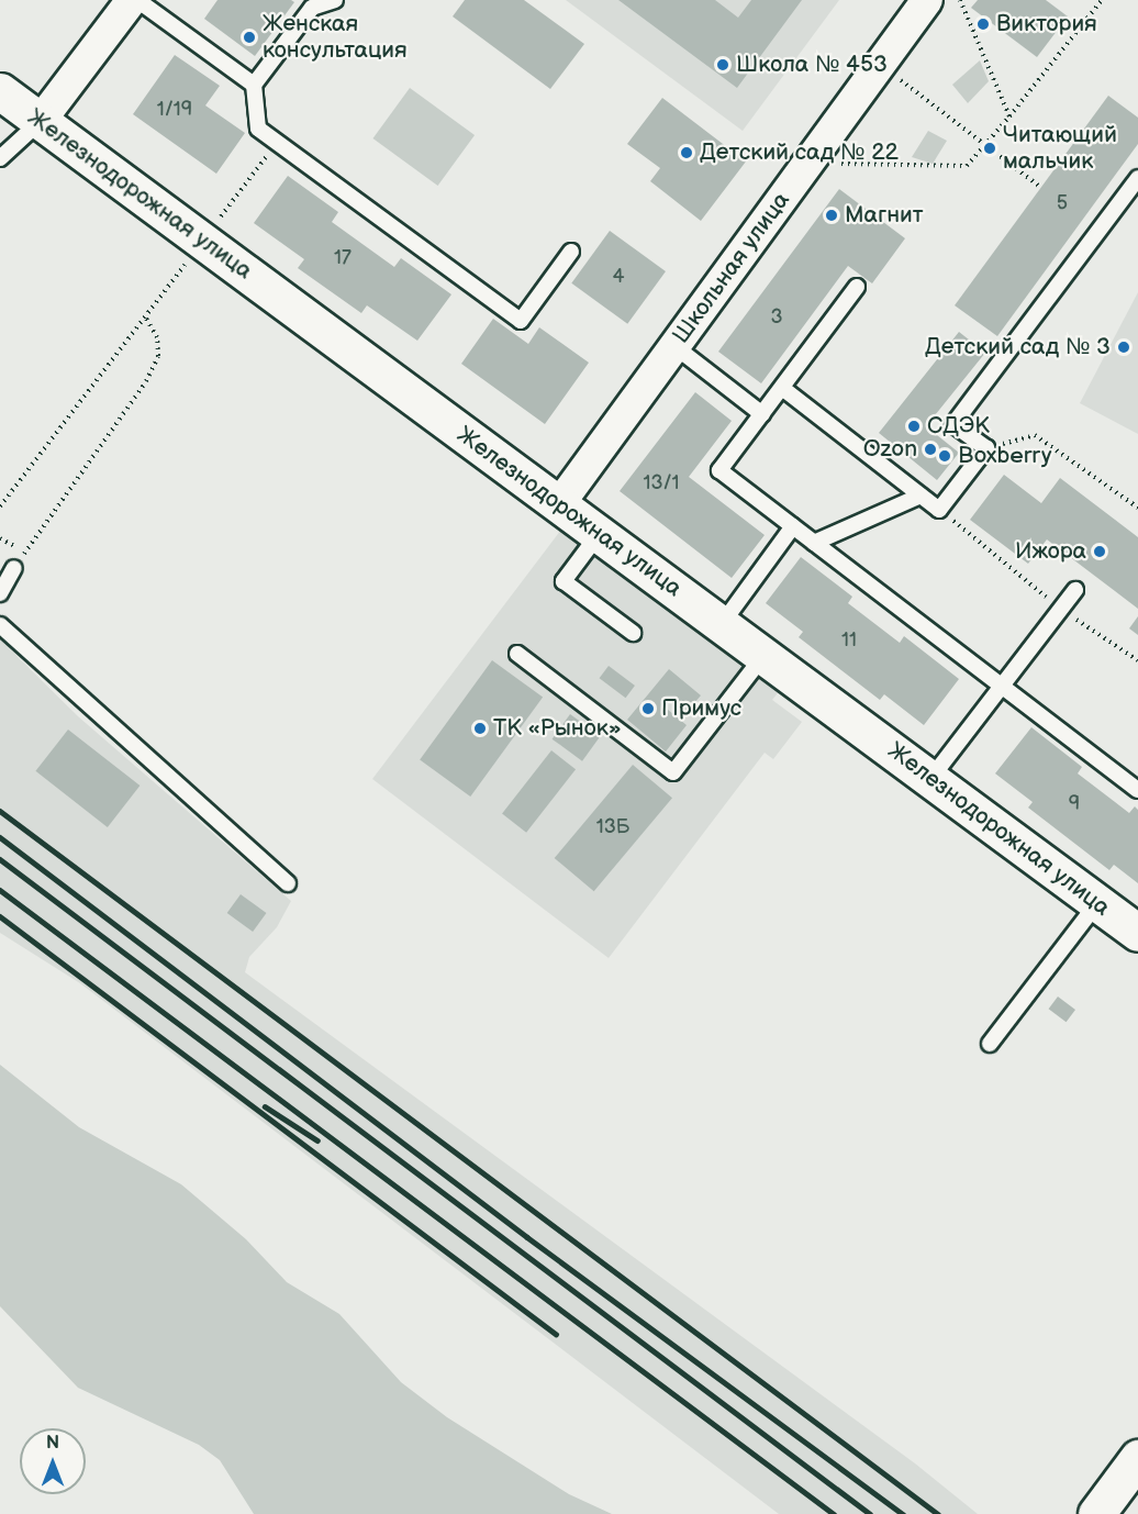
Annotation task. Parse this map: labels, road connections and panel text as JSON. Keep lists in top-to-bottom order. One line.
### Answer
{"streets":{"street":["Железнодорожная улица","Школьная улица"]},"crossings":[["Железнодорожная улица","Школьная улица"]],"places":["Виктория","Женская консультация","Школа № 453","Читающий мальчик","Детский сад № 22","Магнит","Детский сад № 3","СДЭК","Ozon","Boxberry","Ижора","Примус","ТК «Рынок»"],"house_numbers":["1/19","5","17","4","3","13/1","11","9","13Б"],"north":"top"}
